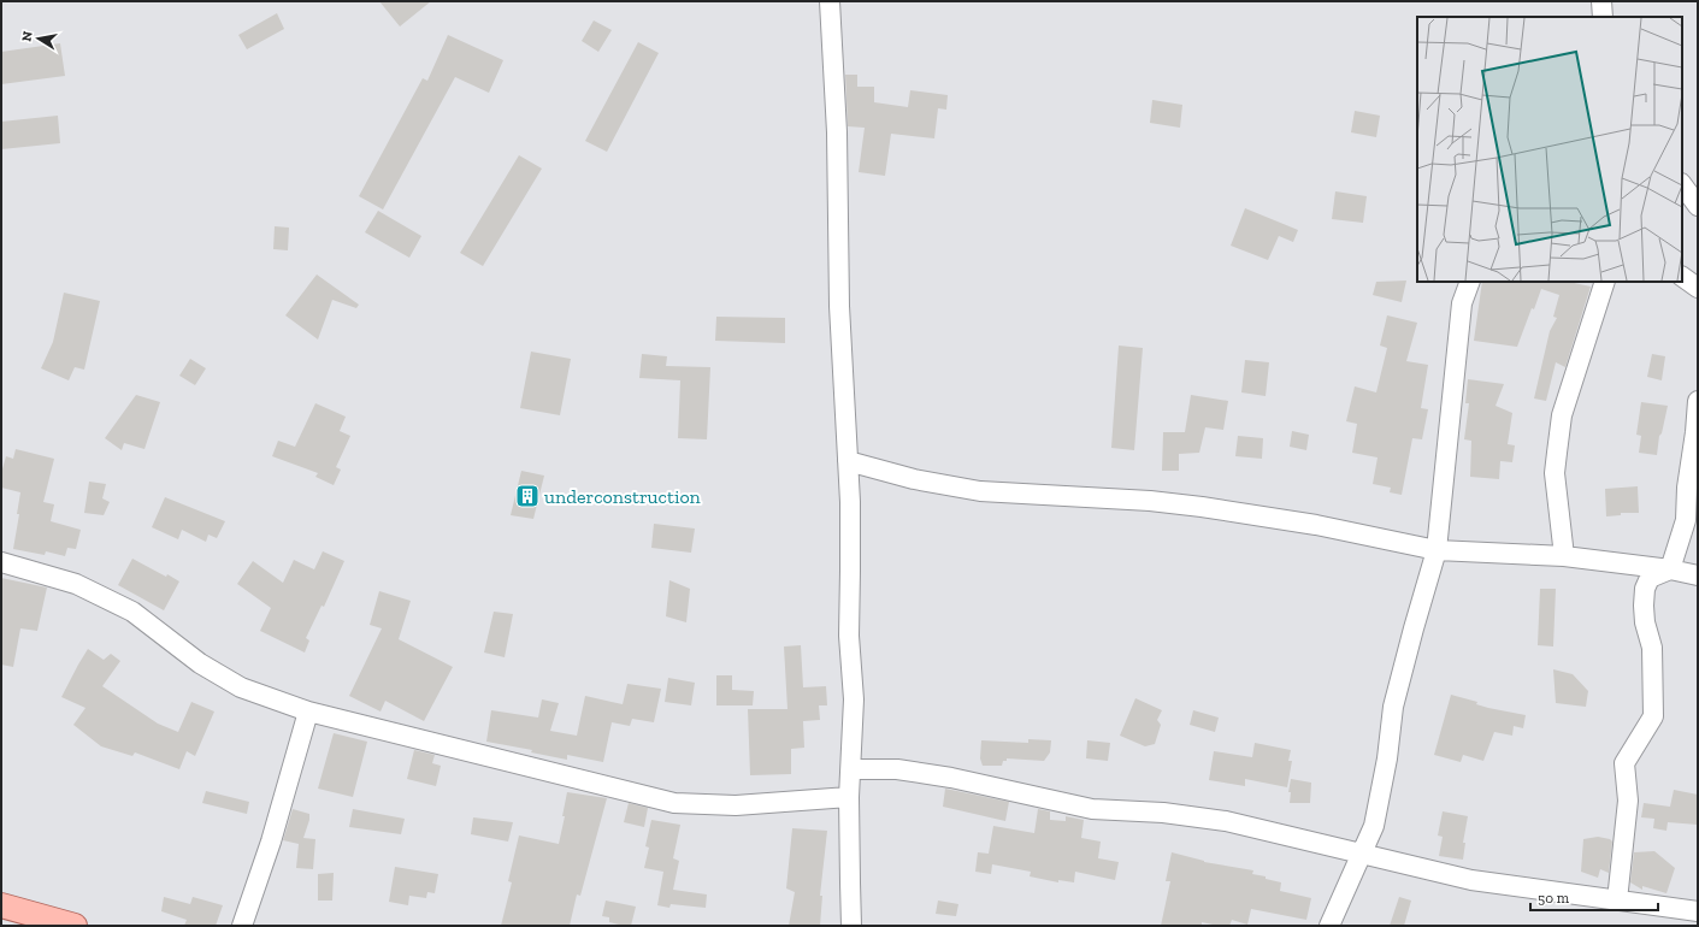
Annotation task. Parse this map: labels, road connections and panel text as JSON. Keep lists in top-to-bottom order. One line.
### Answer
{"places":{"building":["underconstruction"]},"scale_bar":"50 m","north":"left"}
